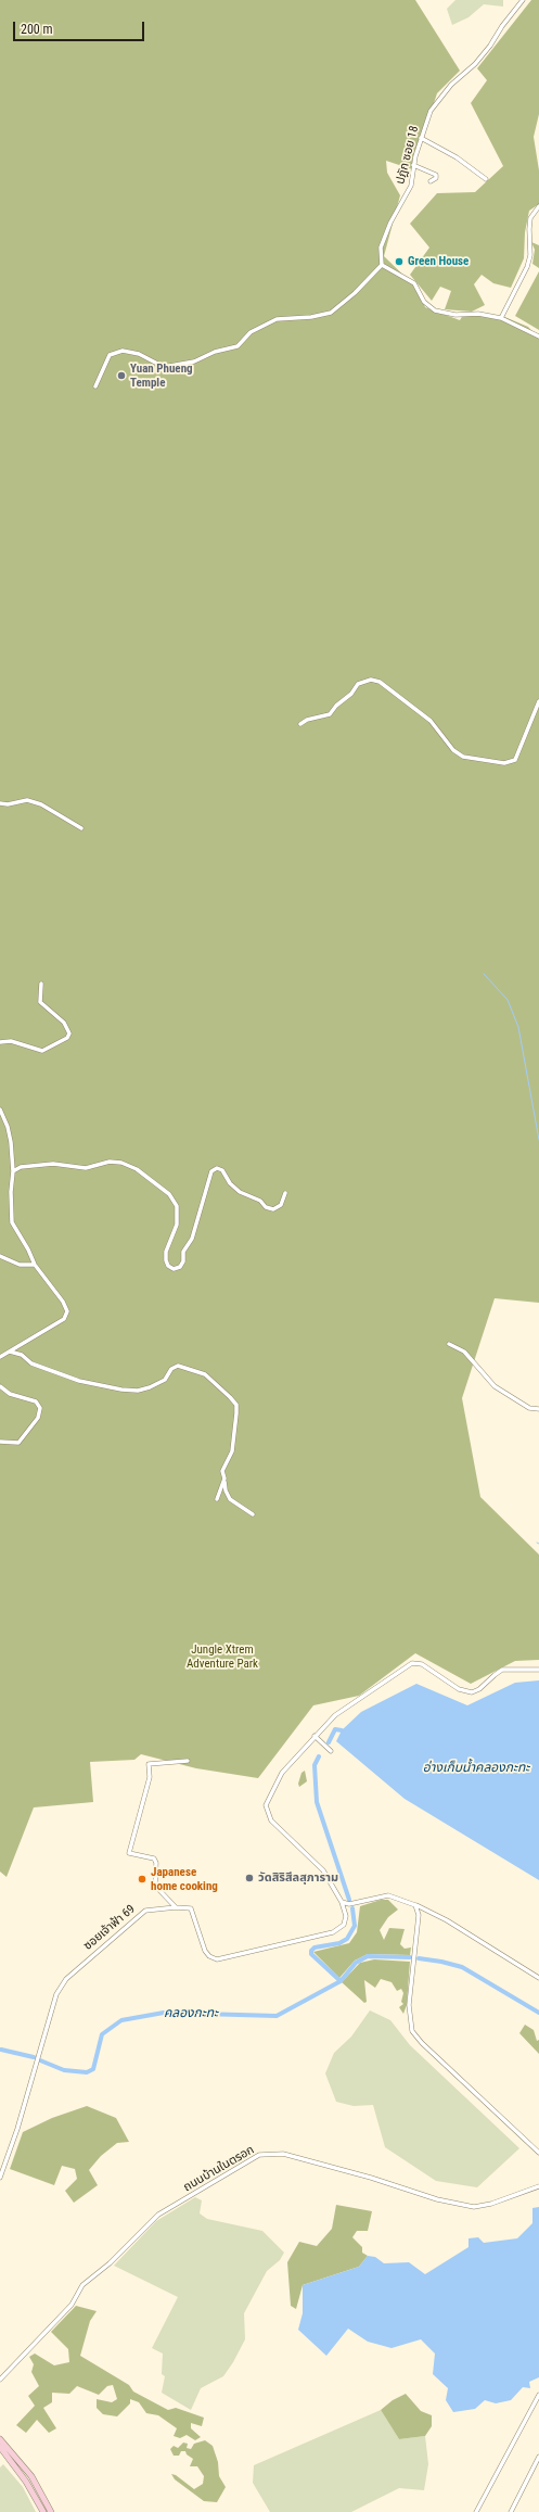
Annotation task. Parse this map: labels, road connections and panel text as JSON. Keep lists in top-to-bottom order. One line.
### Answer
{"streets":{"street":["ปฎัก ซอย 18","ซอยเจ้าฟ้า 69","ถนนบ้านในตรอก"]},"water":["อ่างเก็บน้ำคลองกะทะ","คลองกะทะ"],"parks":["Jungle Xtrem Adventure Park"],"places":["Green House","Yuan Phueng Temple","วัดสิริสีลสุภาราม","Japanese home cooking"],"scale_bar":"200 m"}
